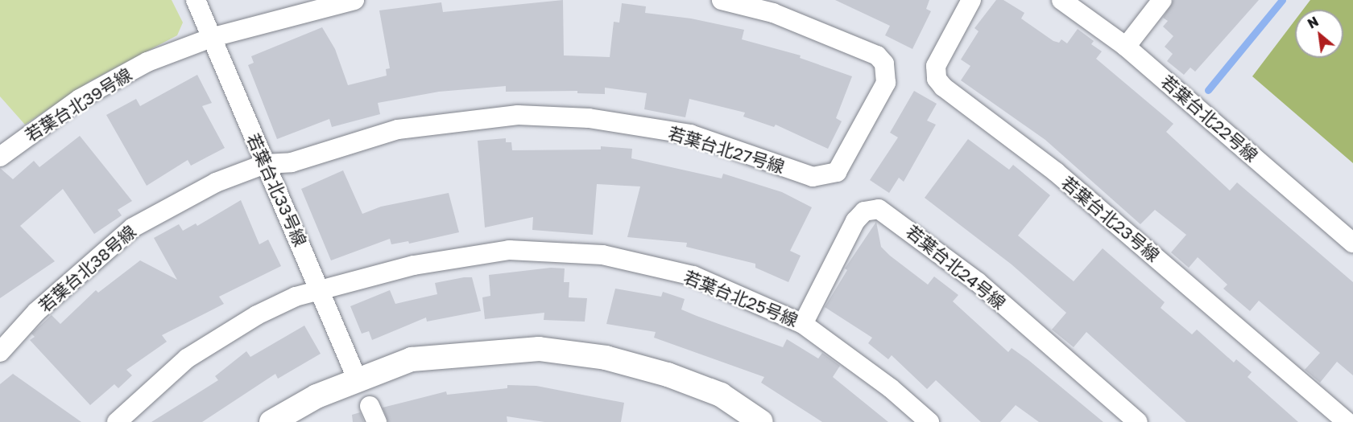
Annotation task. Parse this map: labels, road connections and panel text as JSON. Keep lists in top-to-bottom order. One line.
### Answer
{"streets":{"street":["若葉台北39号線","若葉台北22号線","若葉台北27号線","若葉台北33号線","若葉台北23号線","若葉台北24号線","若葉台北38号線","若葉台北25号線"]},"crossings":[["若葉台北39号線","若葉台北33号線"],["若葉台北27号線","若葉台北33号線"],["若葉台北27号線","若葉台北38号線"],["若葉台北33号線","若葉台北38号線"],["若葉台北33号線","若葉台北25号線"],["若葉台北24号線","若葉台北25号線"]],"north":"top left"}
